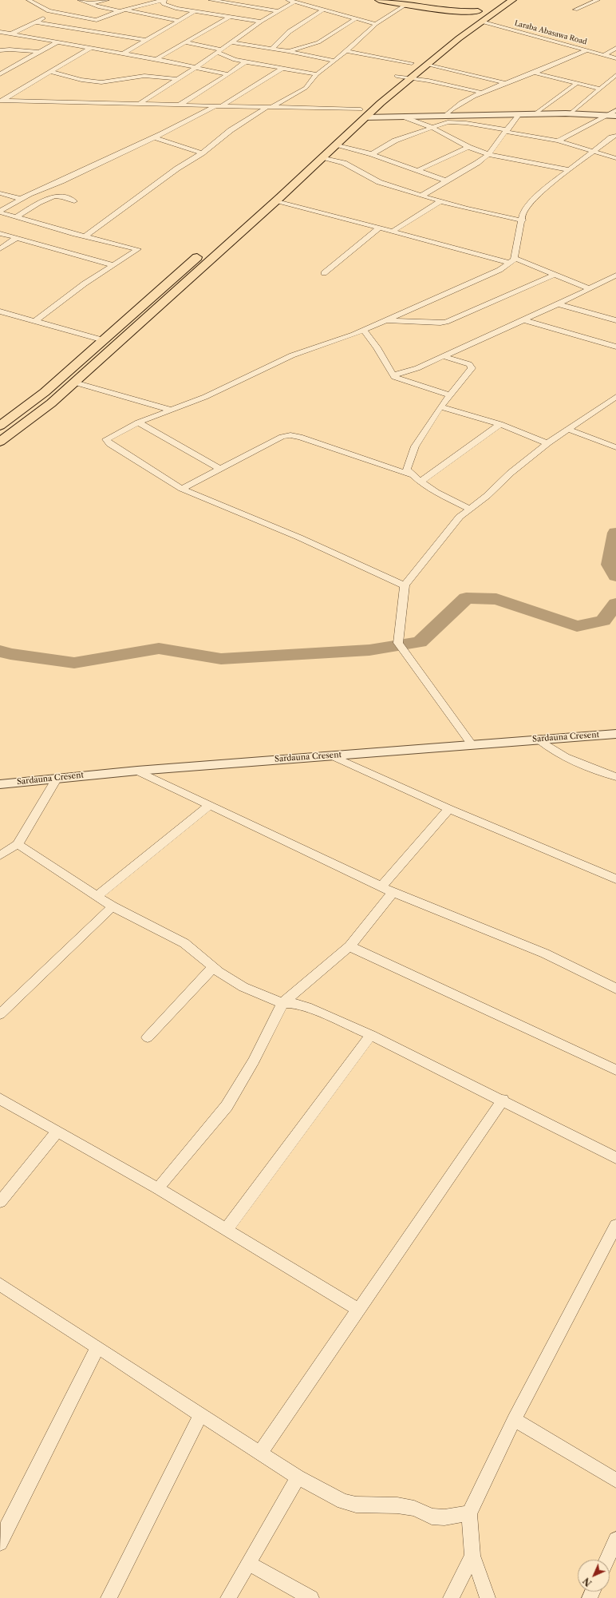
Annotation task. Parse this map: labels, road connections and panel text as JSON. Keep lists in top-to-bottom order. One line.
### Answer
{"streets":{"street":["Laraba Abasawa Road","Sardauna Cresent"]},"north":"bottom left"}
